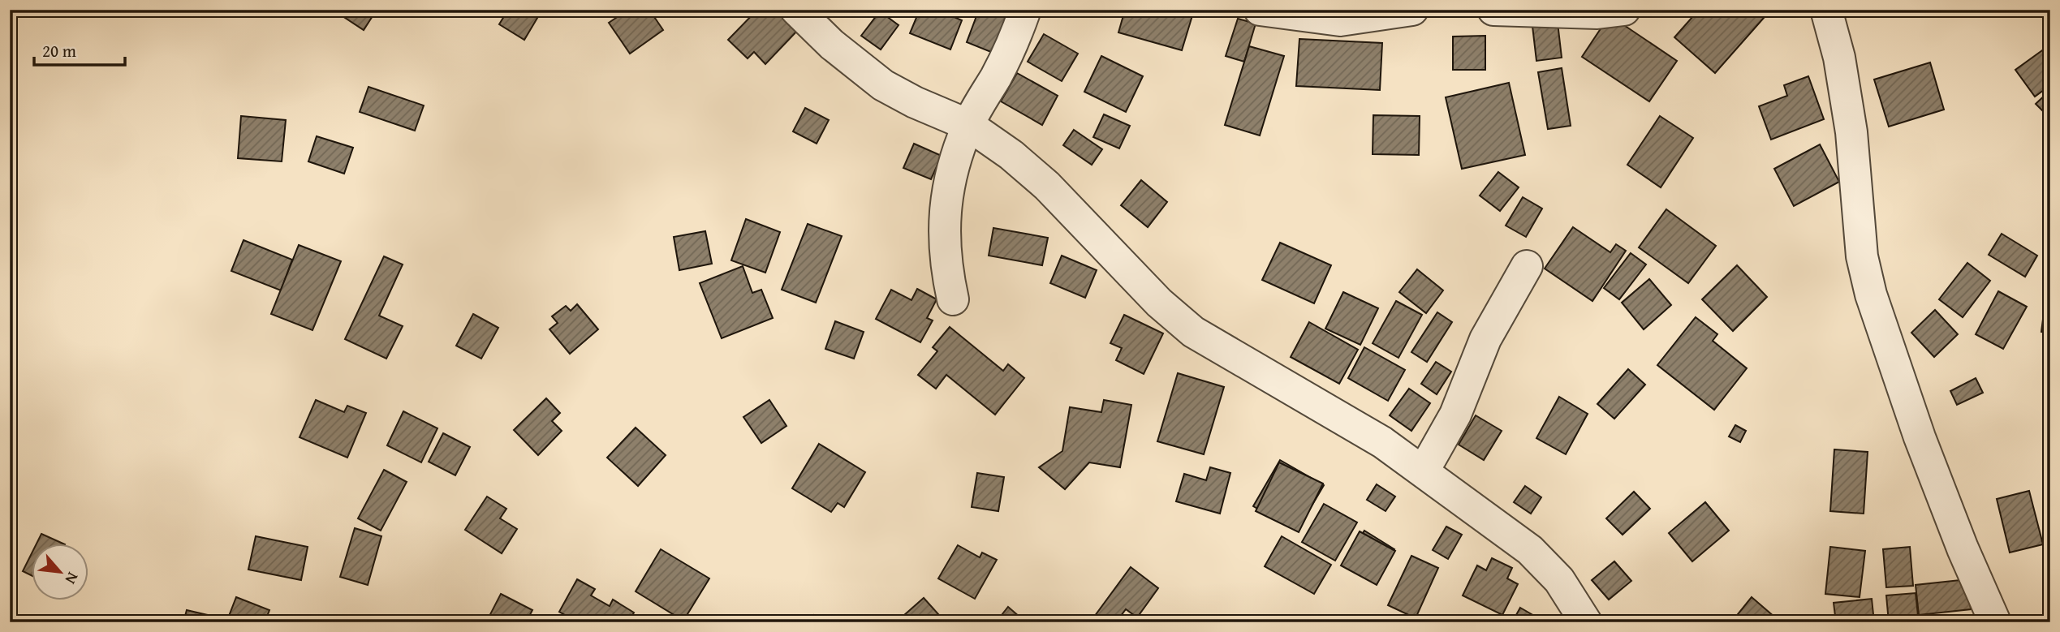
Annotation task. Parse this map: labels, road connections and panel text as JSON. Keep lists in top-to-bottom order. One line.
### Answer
{"scale_bar":"20 m","north":"bottom right"}
